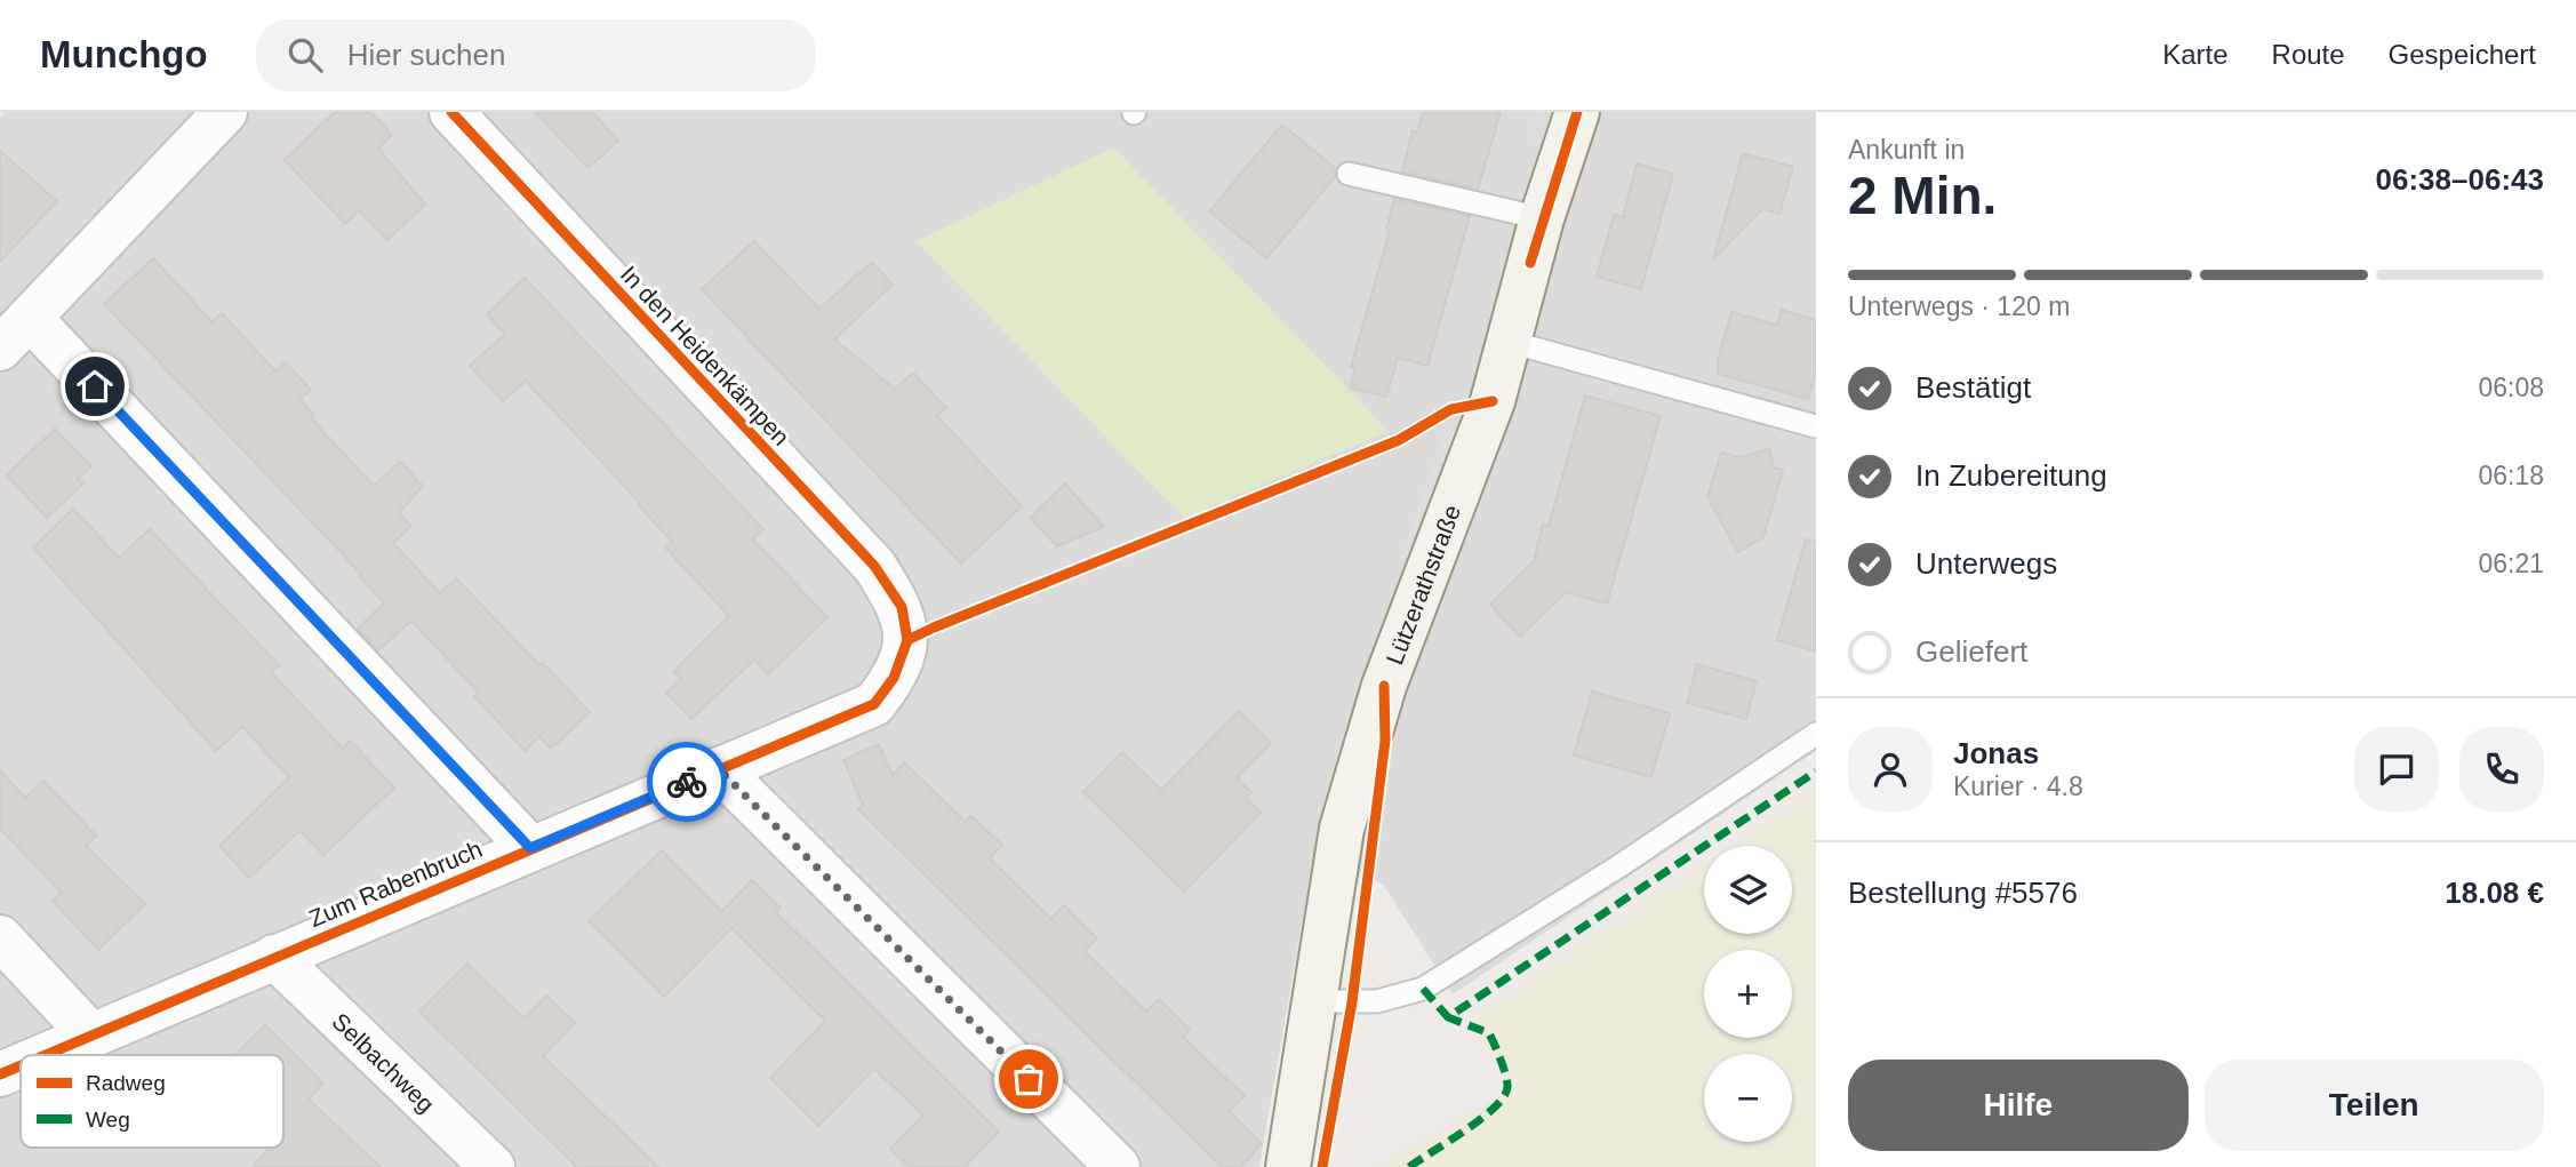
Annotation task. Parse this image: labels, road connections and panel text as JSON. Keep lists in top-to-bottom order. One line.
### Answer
{"streets":{"street":["In den Heidenkämpen","Lützerathstraße","Zum Rabenbruch","Selbachweg"]},"crossings":[["In den Heidenkämpen","Zum Rabenbruch"],["Zum Rabenbruch","Selbachweg"]],"legend":["Radweg","Weg"],"page":{"header":"Munchgo","search":"Hier suchen","nav":["Karte","Route","Gespeichert"],"heading":["2 Min.","Ankunft in","06:38–06:43"],"panel":["Jonas","Kurier · 4.8","Bestellung #5576","18.08 €"],"bar":"Unterwegs · 120 m","list":[["Bestätigt","06:08"],["In Zubereitung","06:18"],["Unterwegs","06:21"],"Geliefert"],"map_buttons":["+","−"],"buttons":["Hilfe","Teilen"]}}
